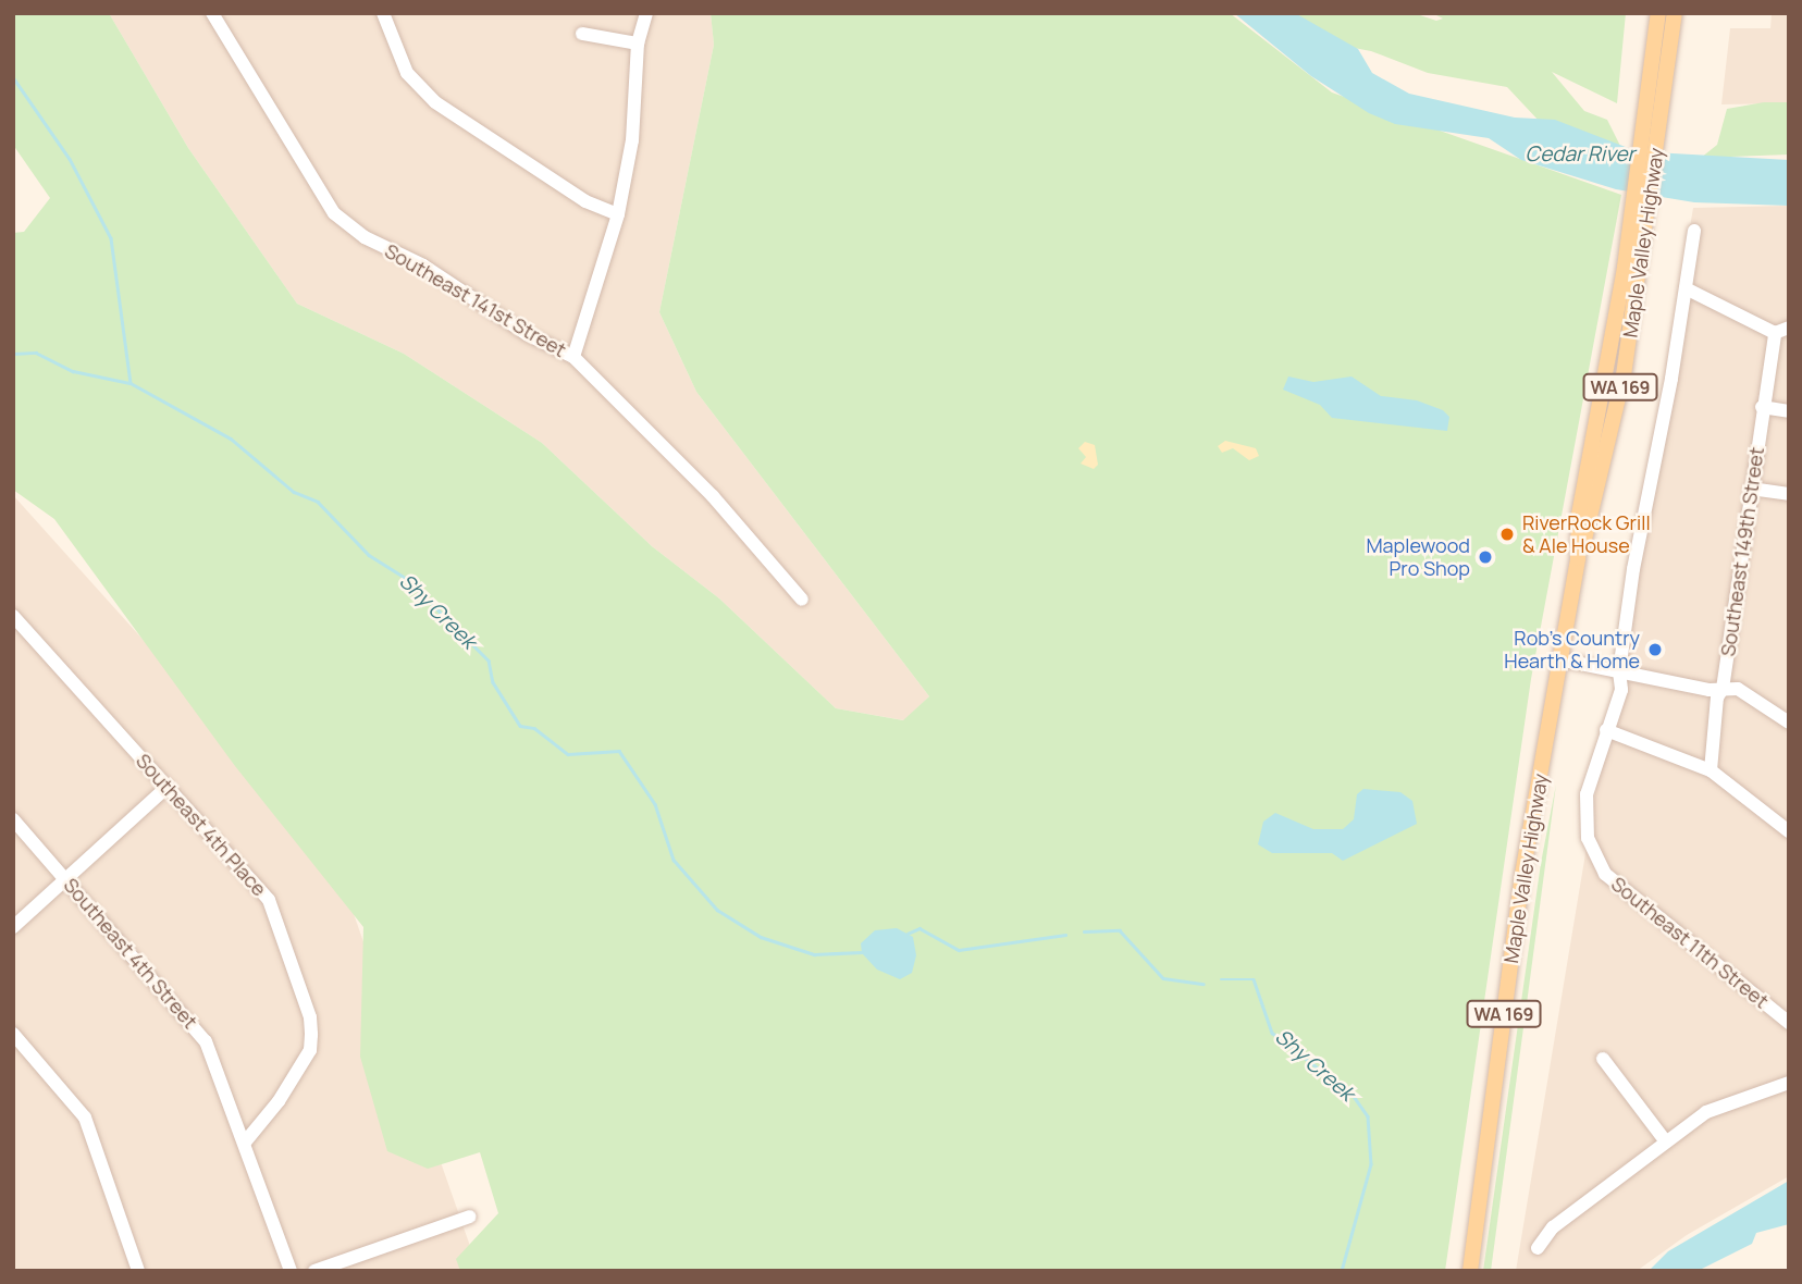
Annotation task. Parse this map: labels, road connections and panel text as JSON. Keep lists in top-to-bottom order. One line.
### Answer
{"streets":{"main road":["Maple Valley Highway","WA 169"],"street":["Southeast 141st Street","Southeast 149th Street","Southeast 4th Place","Southeast 11th Street","Southeast 4th Street"]},"crossings":[["Southeast 4th Place","Southeast 4th Street"]],"water":["Cedar River","Shy Creek"],"places":["RiverRock Grill & Ale House","Maplewood Pro Shop","Rob's Country Hearth & Home"]}
